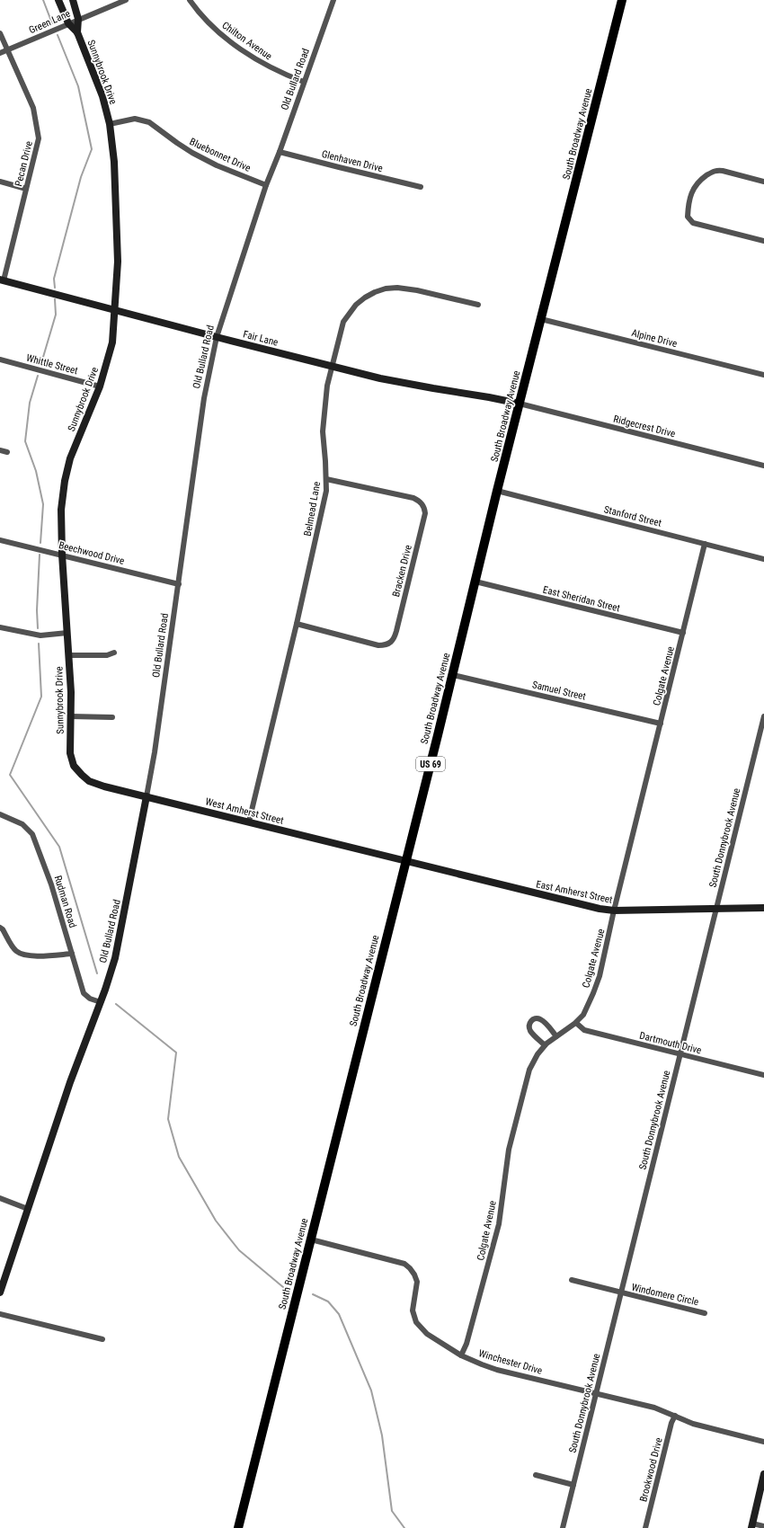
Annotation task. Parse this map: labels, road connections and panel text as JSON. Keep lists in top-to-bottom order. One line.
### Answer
{"streets":{"main road":["South Broadway Avenue","US 69"],"street":["Green Lane","Chilton Avenue","Sunnybrook Drive","Old Bullard Road","Bluebonnet Drive","Glenhaven Drive","Pecan Drive","Fair Lane","Alpine Drive","Whittle Street","Ridgecrest Drive","Belmead Lane","Stanford Street","Beechwood Drive","Bracken Drive","East Sheridan Street","Colgate Avenue","Samuel Street","West Amherst Street","South Donnybrook Avenue","East Amherst Street","Rudman Road","Dartmouth Drive","Windomere Circle","Winchester Drive","Brookwood Drive"]},"crossings":[["Green Lane","Sunnybrook Drive"],["Green Lane","Pecan Drive"],["Chilton Avenue","Old Bullard Road"],["Sunnybrook Drive","Bluebonnet Drive"],["Sunnybrook Drive","Fair Lane"],["Sunnybrook Drive","Whittle Street"],["Sunnybrook Drive","Beechwood Drive"],["Sunnybrook Drive","West Amherst Street"],["Old Bullard Road","Bluebonnet Drive"],["Old Bullard Road","Glenhaven Drive"],["Old Bullard Road","Fair Lane"],["Old Bullard Road","Beechwood Drive"],["Old Bullard Road","West Amherst Street"],["Old Bullard Road","Rudman Road"],["South Broadway Avenue","Fair Lane"],["South Broadway Avenue","Alpine Drive"],["South Broadway Avenue","Ridgecrest Drive"],["South Broadway Avenue","Stanford Street"],["South Broadway Avenue","East Sheridan Street"],["South Broadway Avenue","Samuel Street"],["South Broadway Avenue","West Amherst Street"],["South Broadway Avenue","East Amherst Street"],["South Broadway Avenue","Winchester Drive"],["Pecan Drive","Fair Lane"],["Fair Lane","Ridgecrest Drive"],["Fair Lane","Belmead Lane"],["Belmead Lane","Bracken Drive"],["Belmead Lane","West Amherst Street"],["Stanford Street","Colgate Avenue"],["East Sheridan Street","Colgate Avenue"],["Colgate Avenue","Samuel Street"],["Colgate Avenue","East Amherst Street"],["Colgate Avenue","Dartmouth Drive"],["Colgate Avenue","Winchester Drive"],["West Amherst Street","East Amherst Street"],["South Donnybrook Avenue","East Amherst Street"],["South Donnybrook Avenue","Dartmouth Drive"],["South Donnybrook Avenue","Windomere Circle"],["South Donnybrook Avenue","Winchester Drive"],["Winchester Drive","Brookwood Drive"]]}
